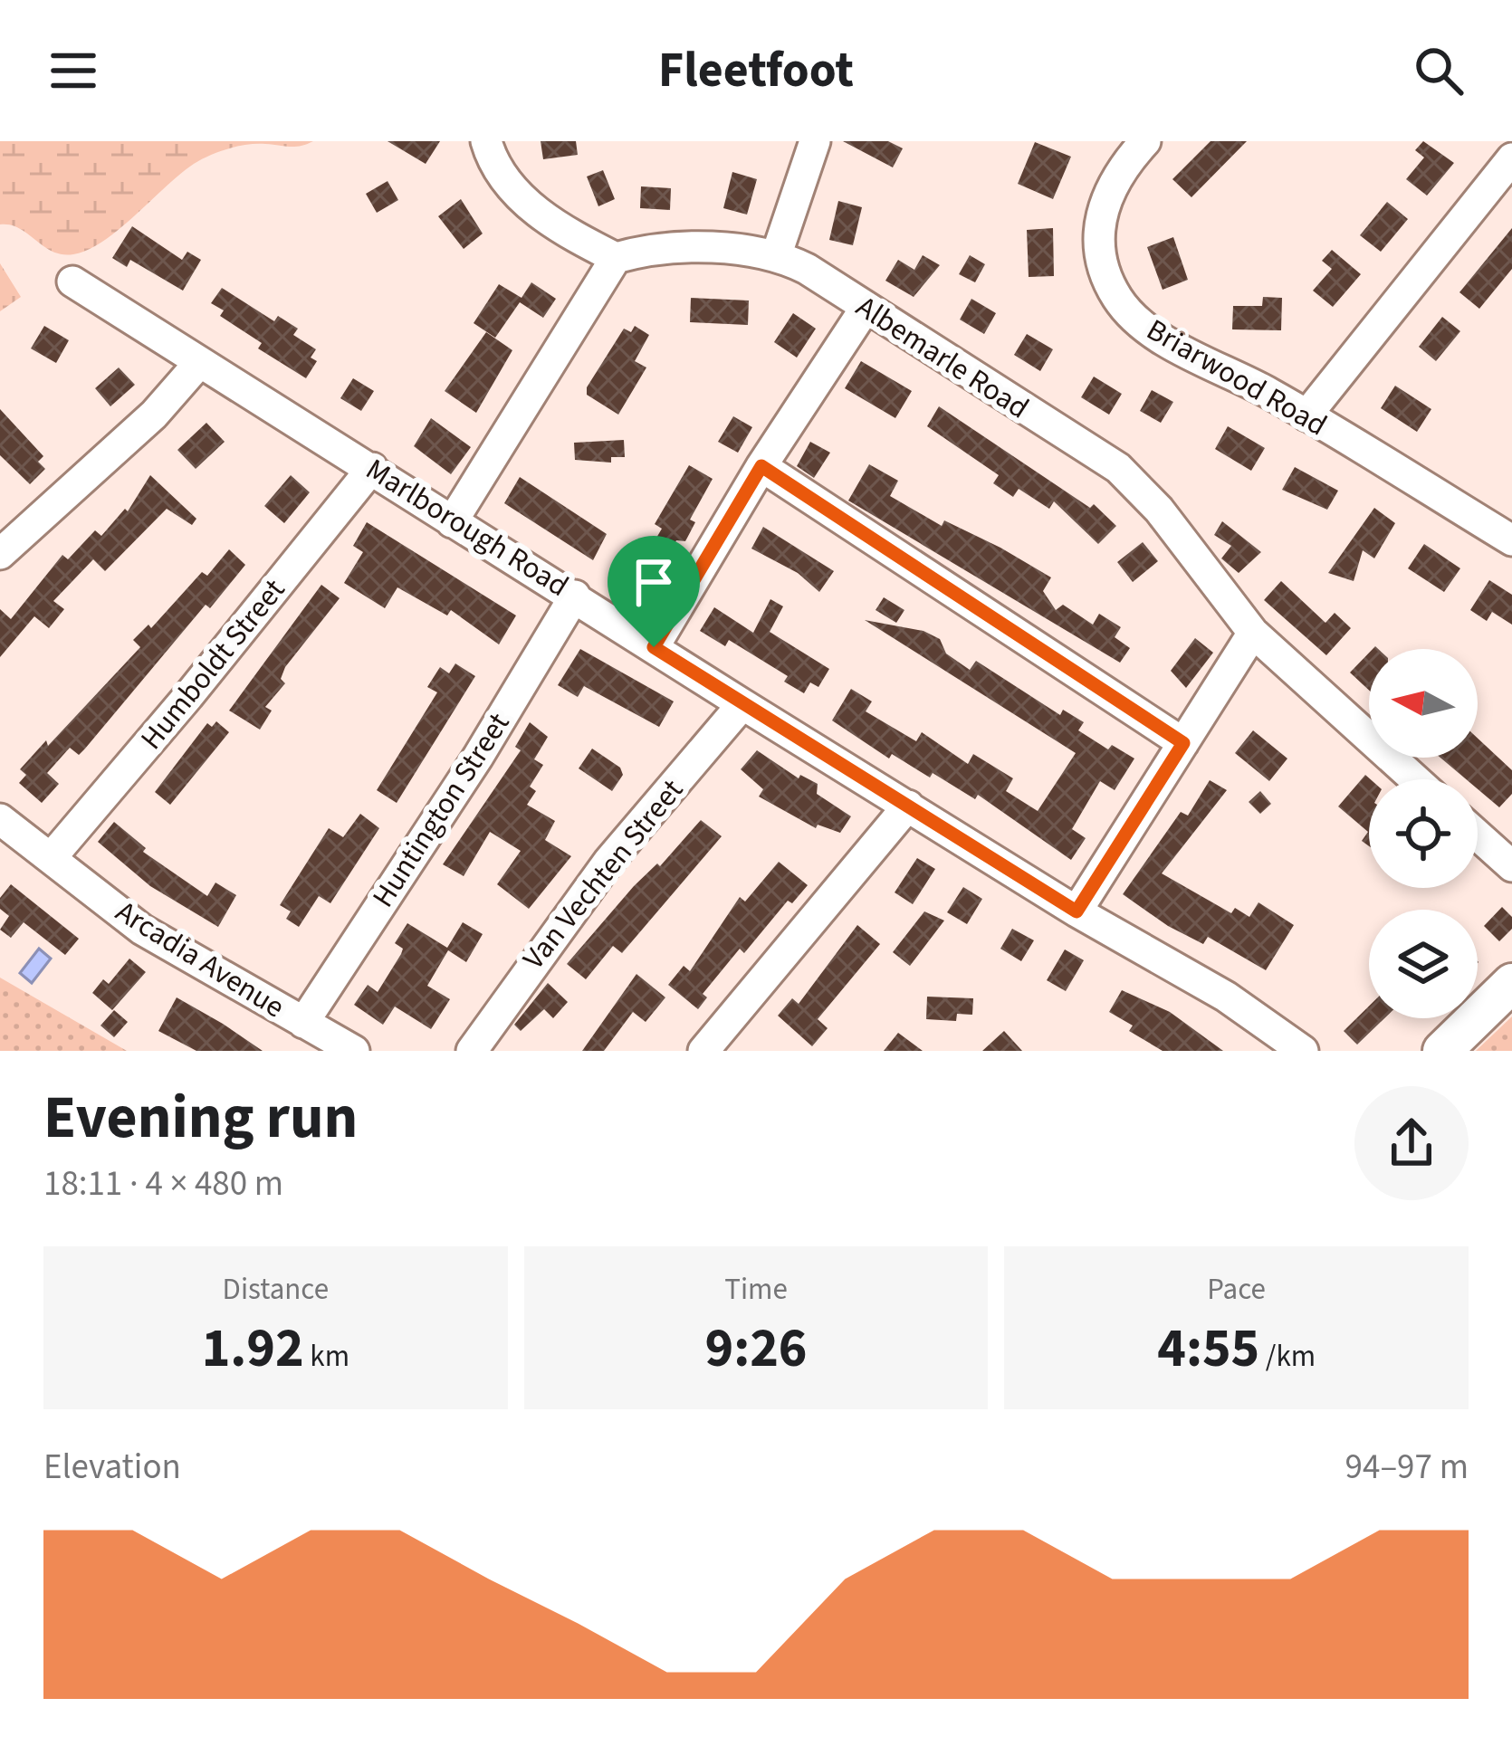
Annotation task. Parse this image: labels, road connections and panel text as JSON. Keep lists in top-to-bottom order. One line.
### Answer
{"streets":{"street":["Albemarle Road","Briarwood Road","Marlborough Road","Humboldt Street","Huntington Street","Van Vechten Street","Arcadia Avenue"]},"crossings":[["Marlborough Road","Humboldt Street"],["Marlborough Road","Huntington Street"],["Marlborough Road","Van Vechten Street"],["Humboldt Street","Arcadia Avenue"],["Huntington Street","Arcadia Avenue"]],"north":"left","page":{"header":"Fleetfoot","heading":["Evening run","18:11 · 4 × 480 m"],"stats":[["Distance","1.92 km"],["Time","9:26"],["Pace","4:55 /km"]],"chart":["Elevation","94–97 m"]}}
